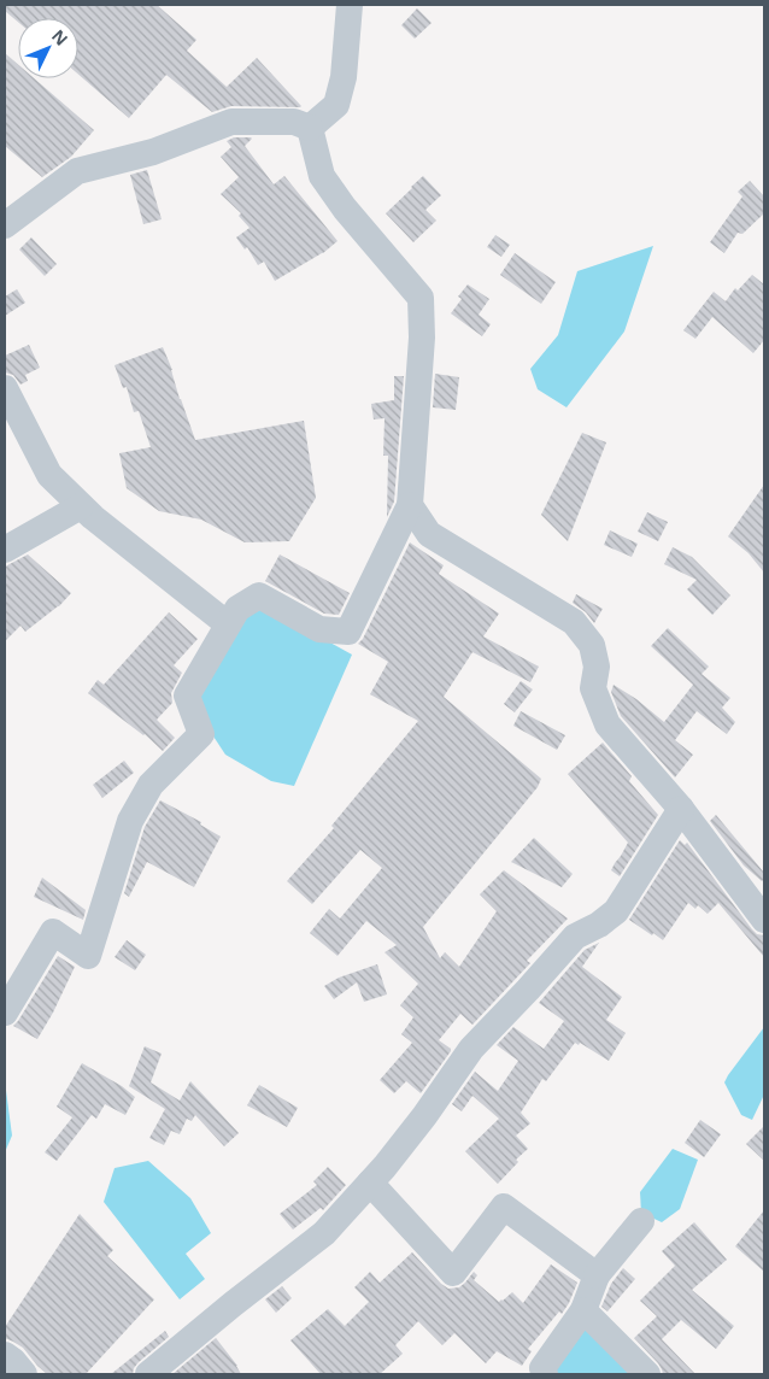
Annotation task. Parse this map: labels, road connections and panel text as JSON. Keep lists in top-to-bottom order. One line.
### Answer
{"north":"top right"}
